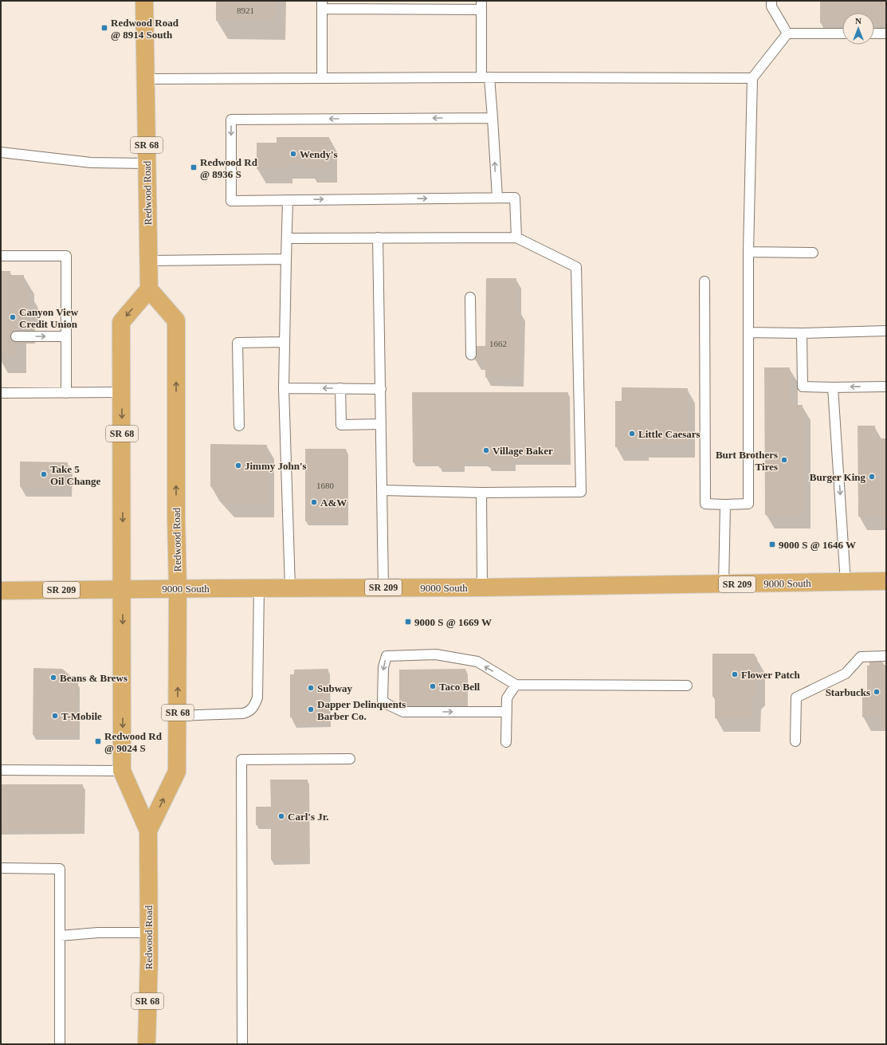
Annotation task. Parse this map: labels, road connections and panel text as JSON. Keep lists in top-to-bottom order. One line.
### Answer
{"streets":{"main road":["SR 68","Redwood Road","9000 South","SR 209"]},"crossings":[["Redwood Road","9000 South"]],"places":{"transit":["Redwood Road @ 8914 South","Redwood Rd @ 8936 S","9000 S @ 1646 W","9000 S @ 1669 W","Redwood Rd @ 9024 S"],"other":["Wendy's","Canyon View Credit Union","Little Caesars","Village Baker","Burt Brothers Tires","Jimmy John's","Take 5 Oil Change","Burger King","A&W","Flower Patch","Beans & Brews","Taco Bell","Subway","Starbucks","Dapper Delinquents Barber Co.","T-Mobile","Carl's Jr."]},"house_numbers":["8921","1662","1680"],"north":"top"}
